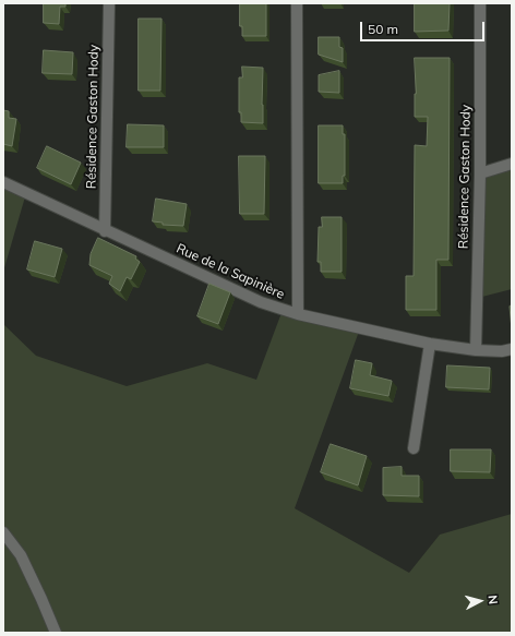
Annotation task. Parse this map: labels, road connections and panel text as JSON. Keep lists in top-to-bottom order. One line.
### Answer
{"streets":{"street":["Résidence Gaston Hody","Rue de la Sapinière"]},"crossings":[["Résidence Gaston Hody","Rue de la Sapinière"]],"scale_bar":"50 m","north":"right"}
